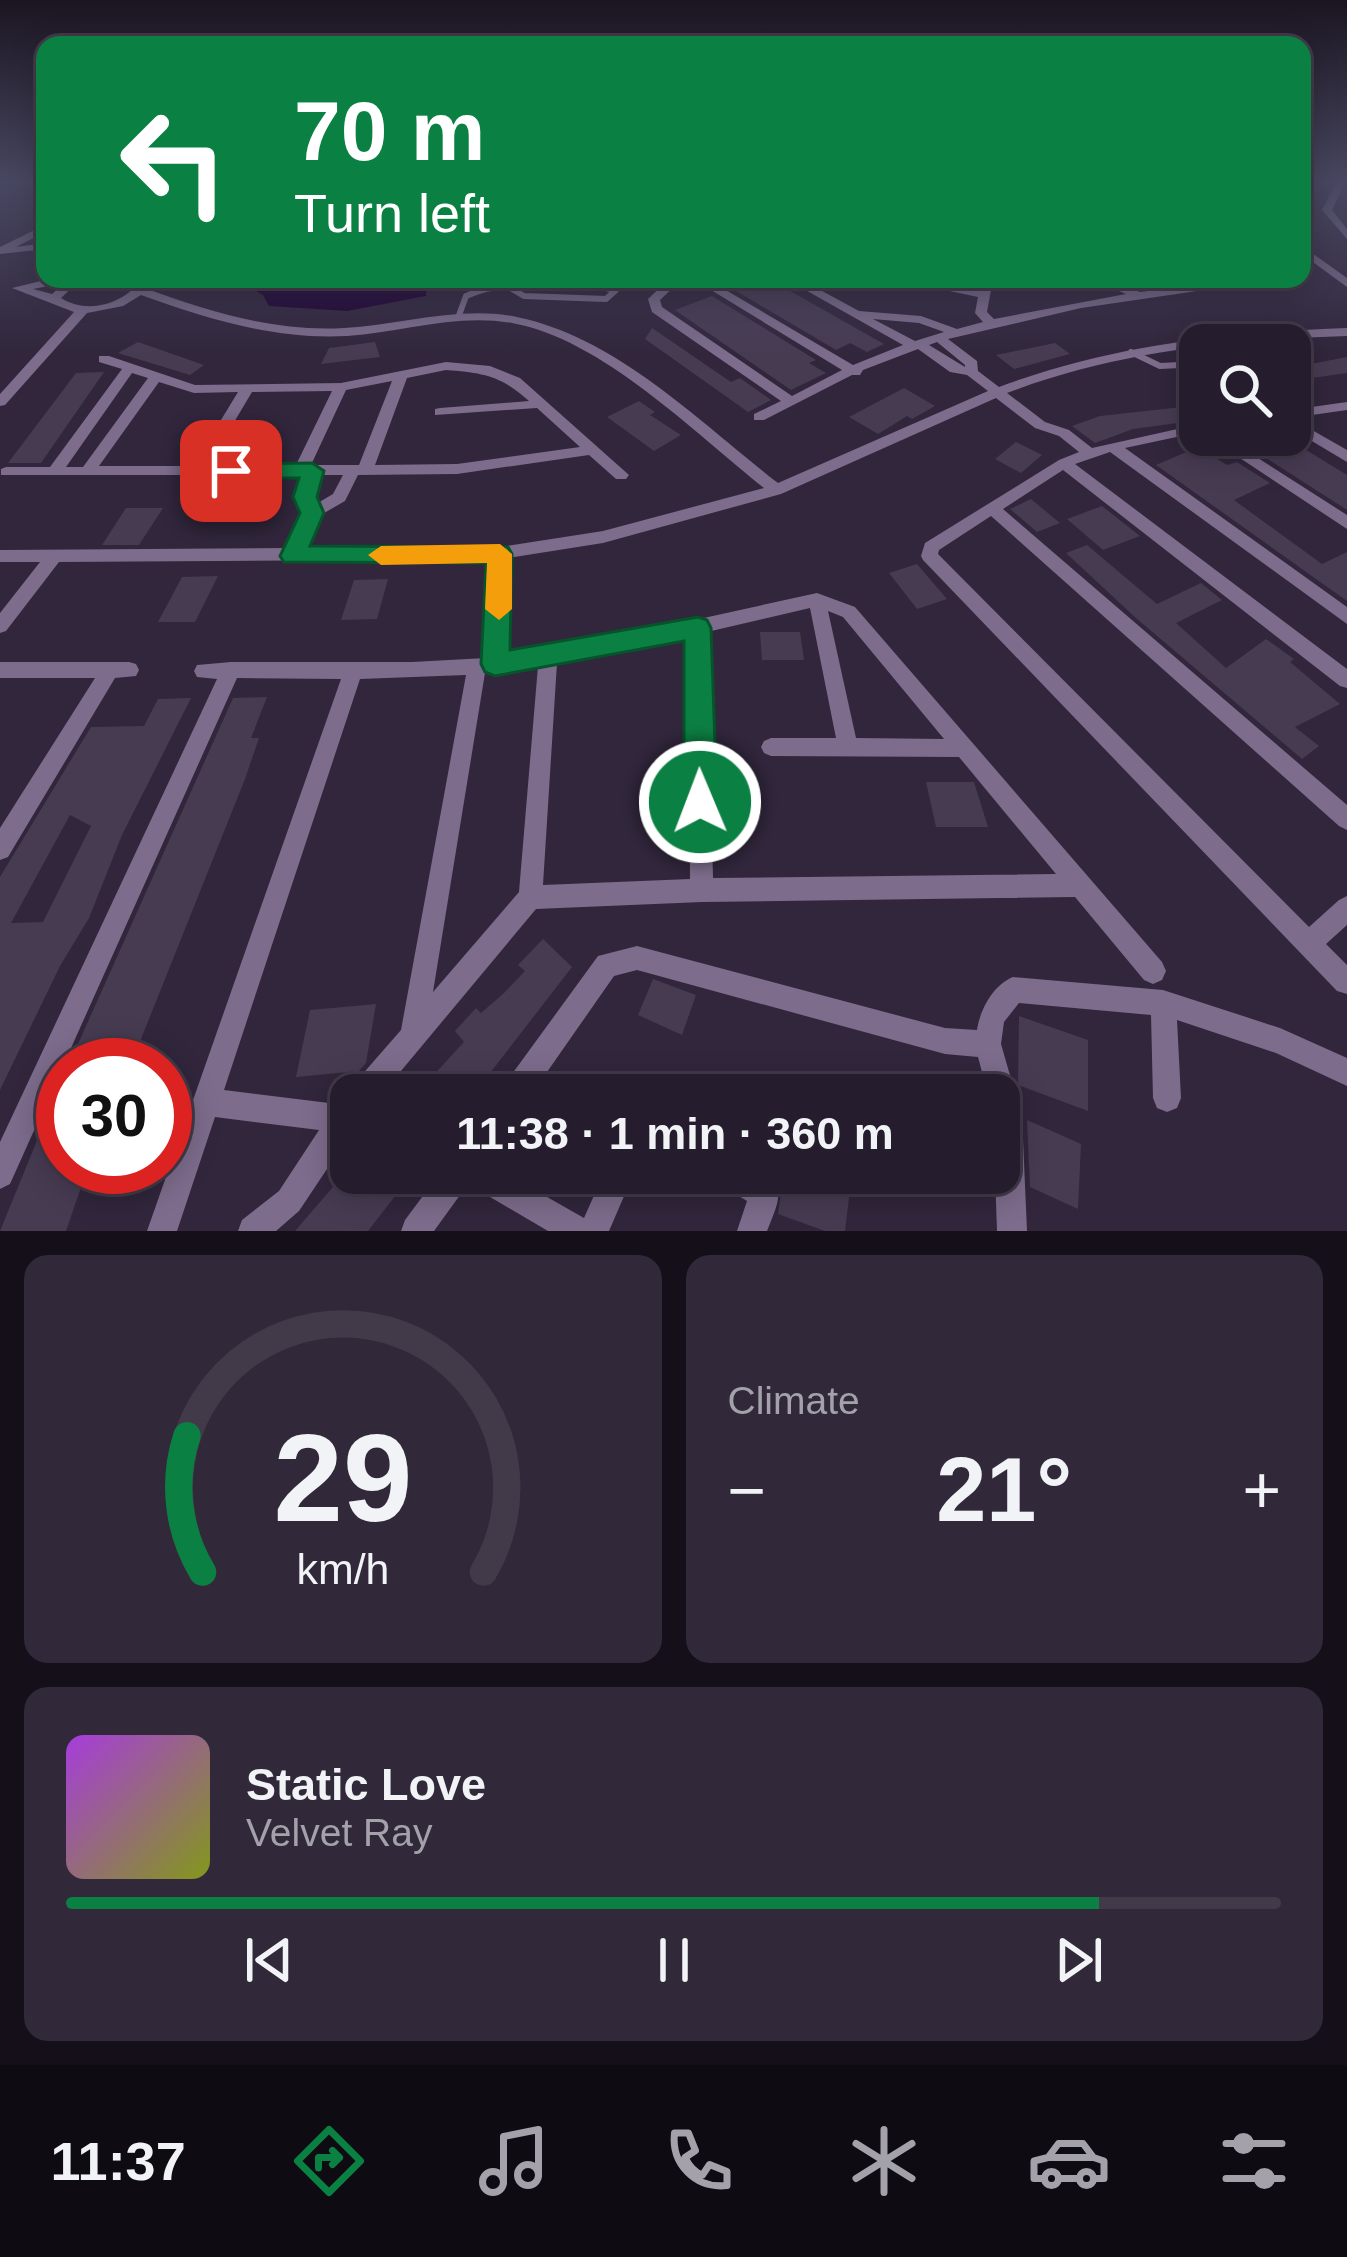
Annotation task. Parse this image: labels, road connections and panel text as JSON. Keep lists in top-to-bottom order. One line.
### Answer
{"page":{"turn":["70 m","Turn left"],"limit":"30","trip":"11:38 · 1 min · 360 m","tile":"Climate","heat":["−","21°","+"],"song":["Static Love","Velvet Ray"],"tabs":"11:37","gauge":["29","km/h"]}}
